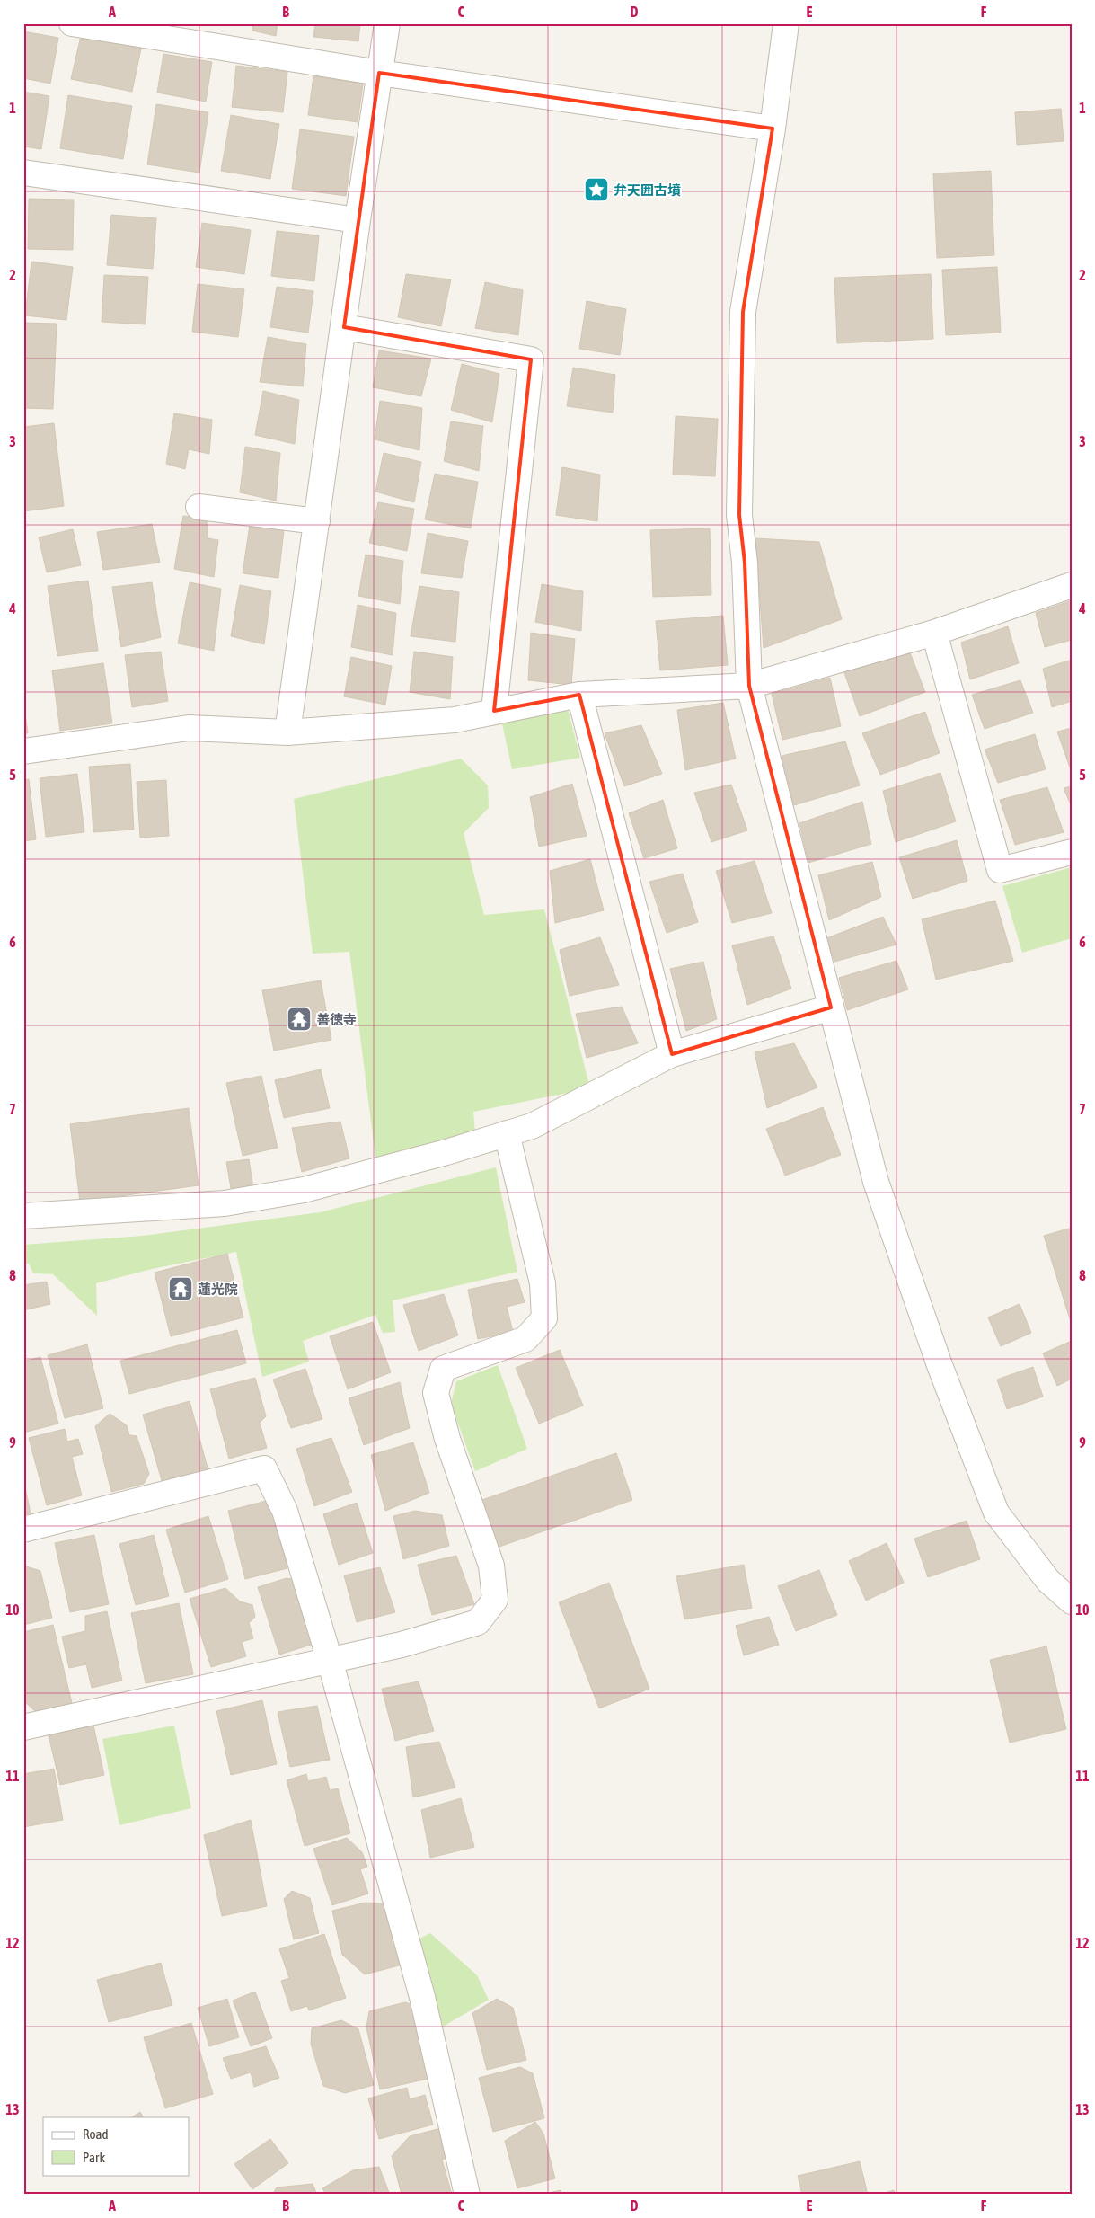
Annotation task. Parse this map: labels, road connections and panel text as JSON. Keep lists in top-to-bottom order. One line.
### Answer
{"places":{"place":["弁天囲古墳"],"temple":["善徳寺","蓮光院"]},"legend":["Road","Park"],"grid":{"columns":["A","B","C","D","E","F"],"rows":["1","2","3","4","5","6","7","8","9","10","11","12","13"]}}
